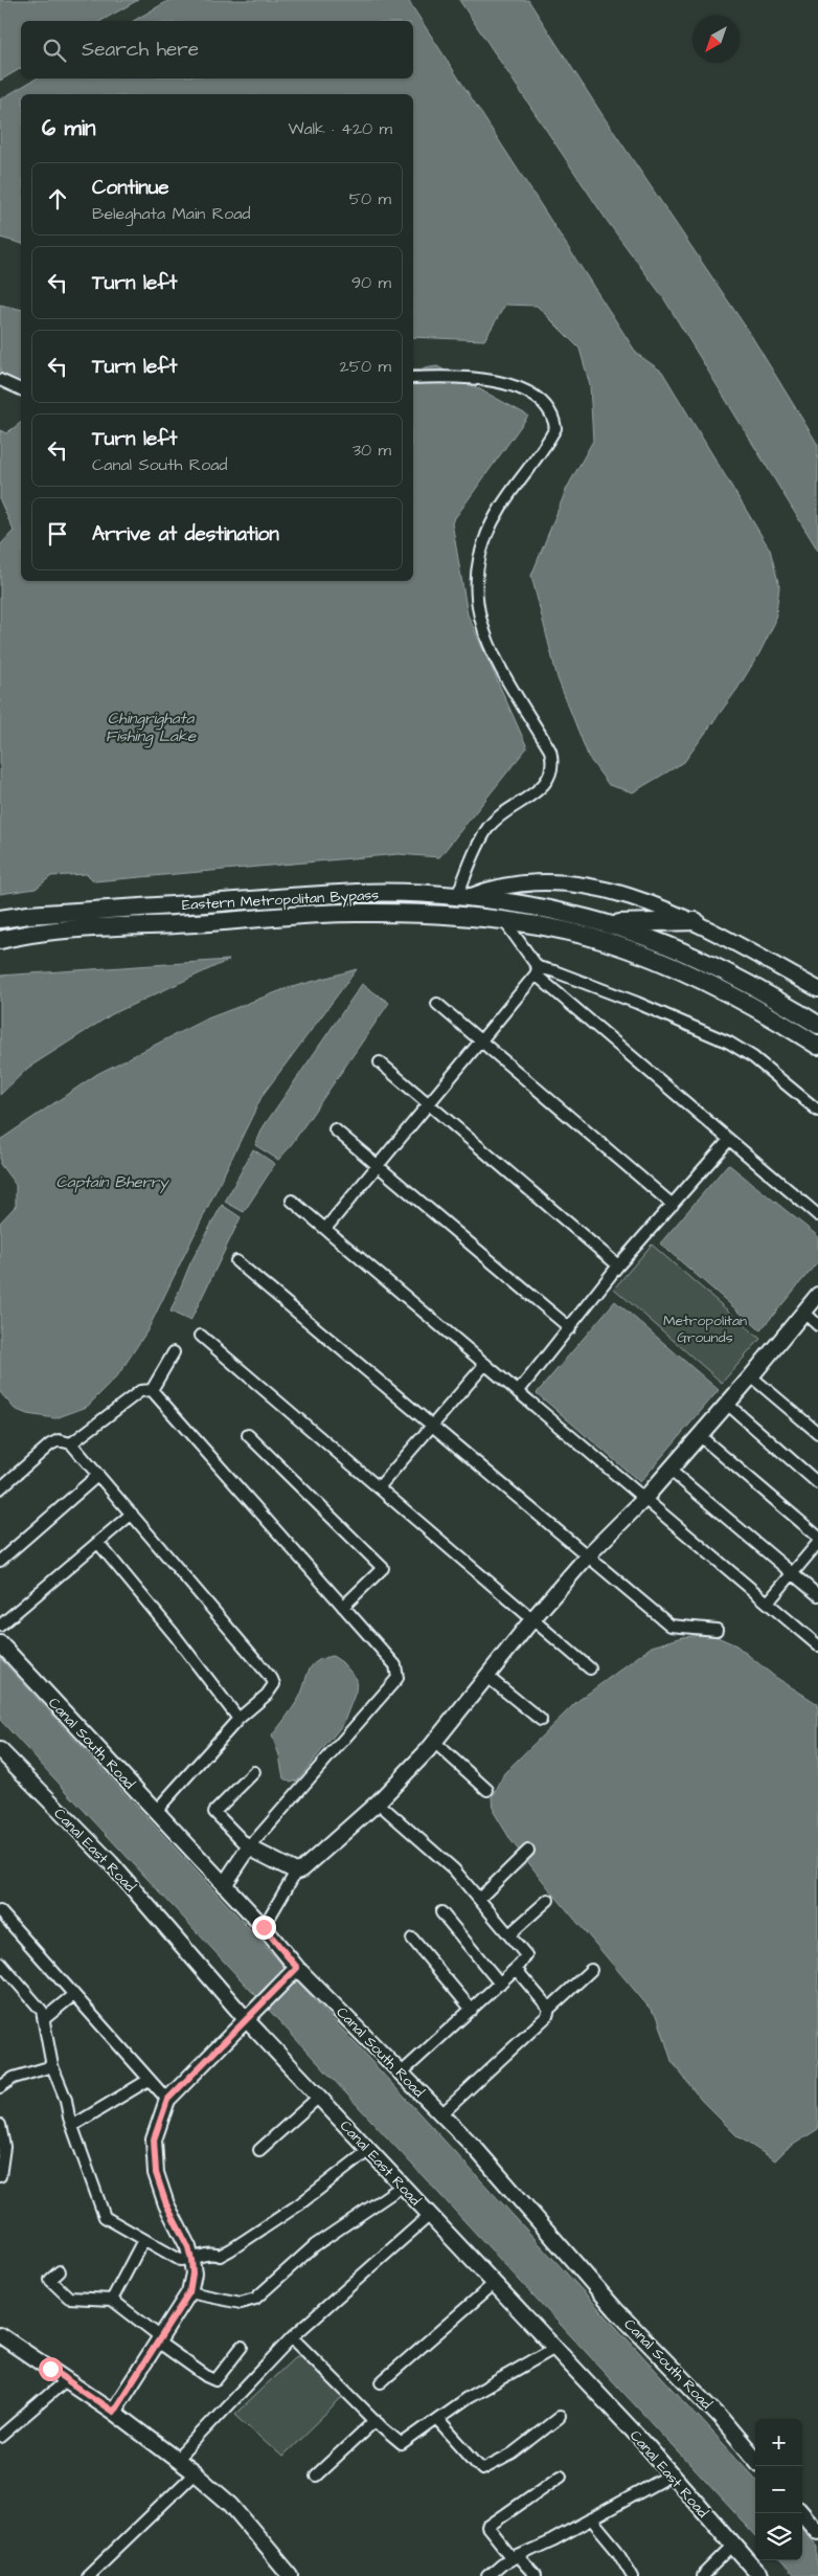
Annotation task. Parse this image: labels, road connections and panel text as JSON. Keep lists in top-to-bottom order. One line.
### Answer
{"streets":{"main road":["Eastern Metropolitan Bypass"],"street":["Canal South Road","Canal East Road"]},"water":["Chingrighata Fishing Lake","Captain Bherry"],"parks":["Metropolitan Grounds"],"north":"bottom left","page":{"search":"Search here","heading":["6 min","Walk · 420 m"],"list":[["Continue","Beleghata Main Road","50 m"],["Turn left","90 m"],["Turn left","250 m"],["Turn left","Canal South Road","30 m"],"Arrive at destination"],"map_buttons":["+","−"]}}
